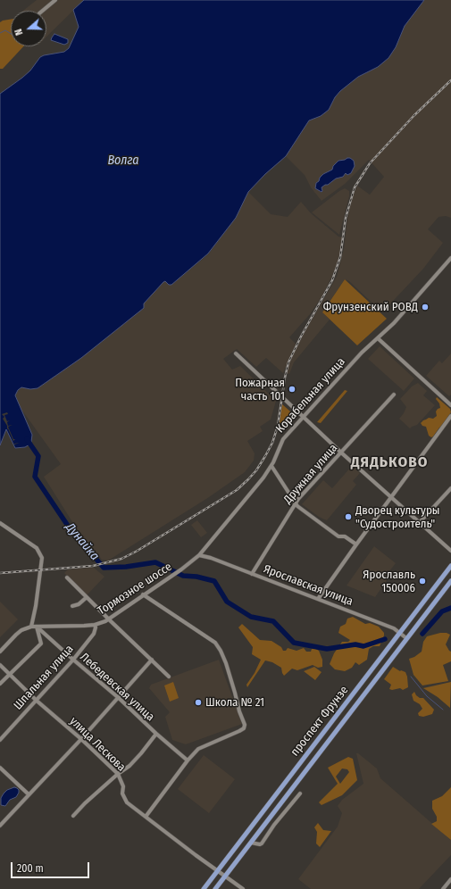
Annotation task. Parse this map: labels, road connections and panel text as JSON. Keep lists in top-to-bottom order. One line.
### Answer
{"streets":{"main road":["проспект Фрунзе"],"street":["Корабельная улица","Дружная улица","Ярославская улица","Тормозное шоссе","Шпальная улица","Лебедевская улица","улица Лескова"]},"crossings":[["Корабельная улица","Ярославская улица"],["Корабельная улица","Тормозное шоссе"],["Дружная улица","Ярославская улица"],["Ярославская улица","Тормозное шоссе"],["Ярославская улица","проспект Фрунзе"],["Тормозное шоссе","Шпальная улица"],["Тормозное шоссе","Лебедевская улица"],["Шпальная улица","Лебедевская улица"],["Шпальная улица","улица Лескова"],["проспект Фрунзе","улица Лескова"]],"districts":["ДЯДЬКОВО"],"water":["Волга","Дунайка"],"places":["Фрунзенский РОВД","Пожарная часть 101","Дворец культуры \"Судостроитель\"","Ярославль 150006","Школа № 21"],"scale_bar":"200 m","north":"left"}
